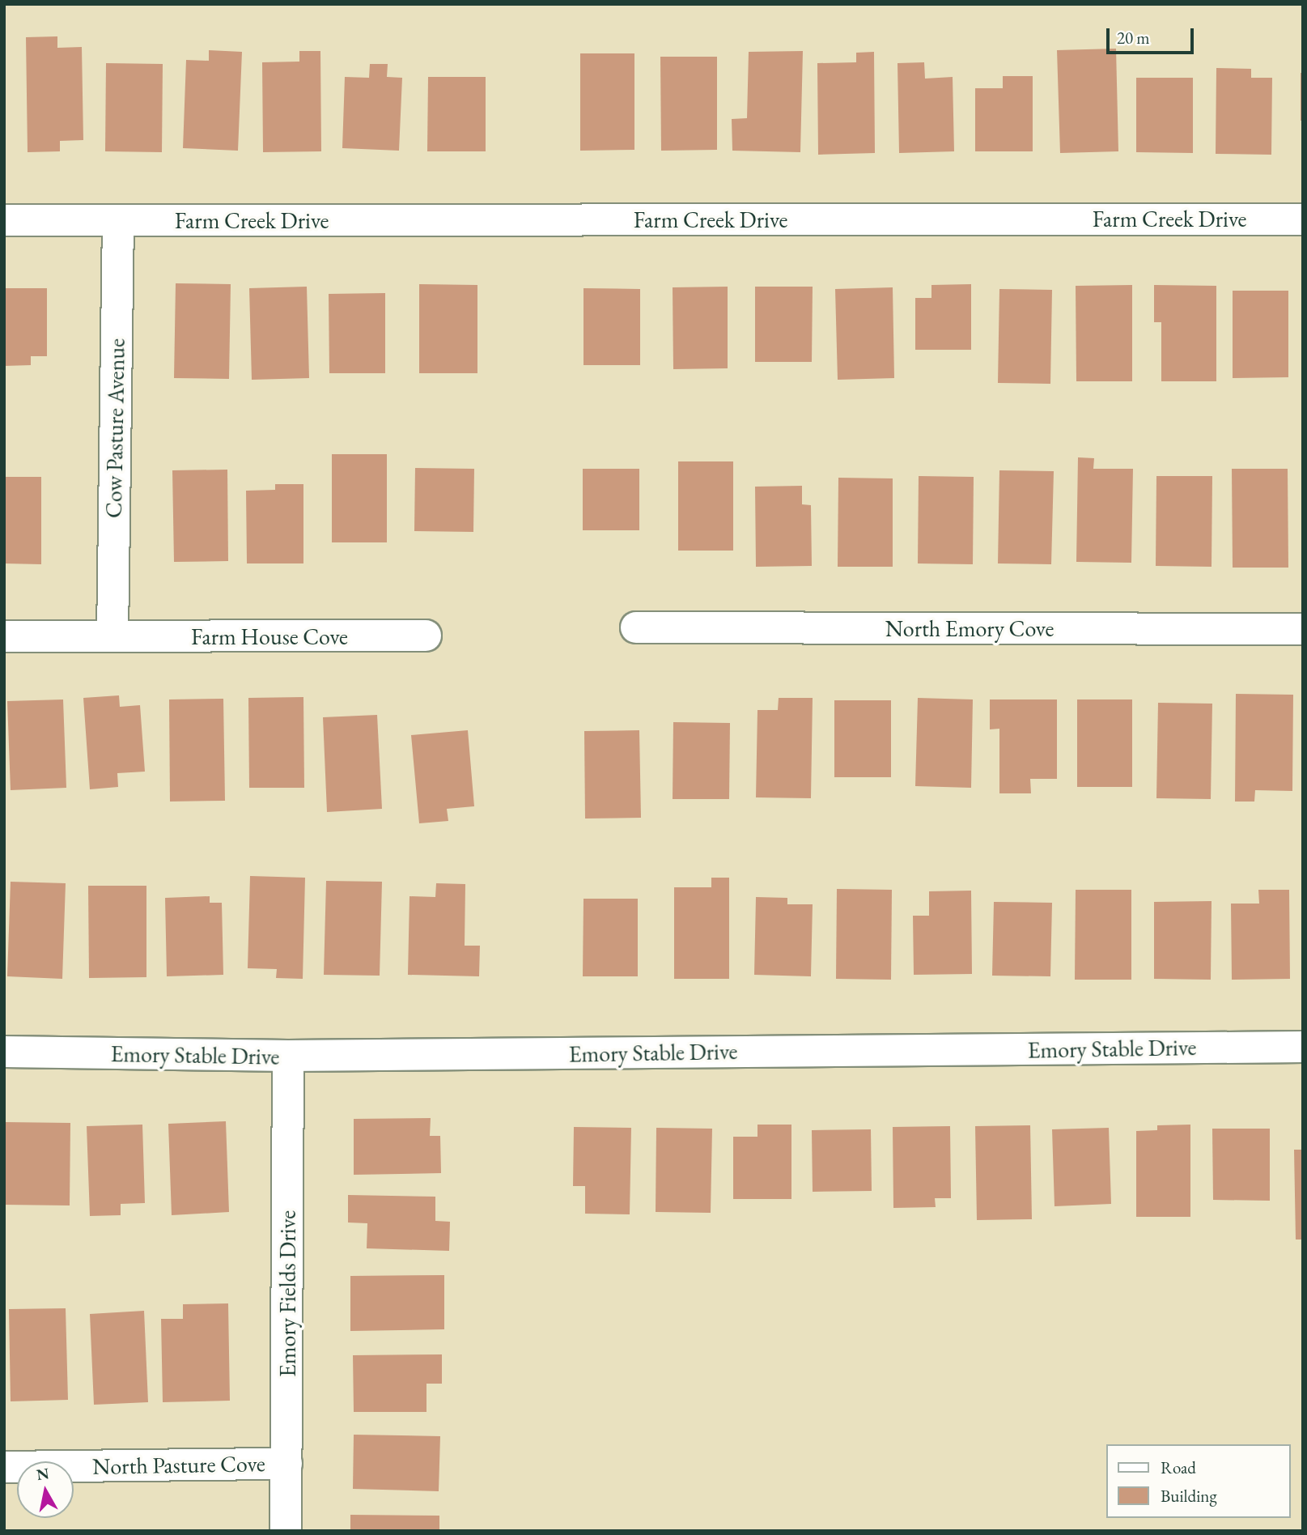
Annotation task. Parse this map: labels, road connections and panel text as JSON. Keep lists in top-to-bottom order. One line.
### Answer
{"streets":{"street":["Farm Creek Drive","Cow Pasture Avenue","North Emory Cove","Farm House Cove","Emory Stable Drive","Emory Fields Drive","North Pasture Cove"]},"crossings":[["Farm Creek Drive","Cow Pasture Avenue"],["Cow Pasture Avenue","Farm House Cove"],["Emory Stable Drive","Emory Fields Drive"],["Emory Fields Drive","North Pasture Cove"]],"legend":["Road","Building"],"scale_bar":"20 m","north":"top"}
